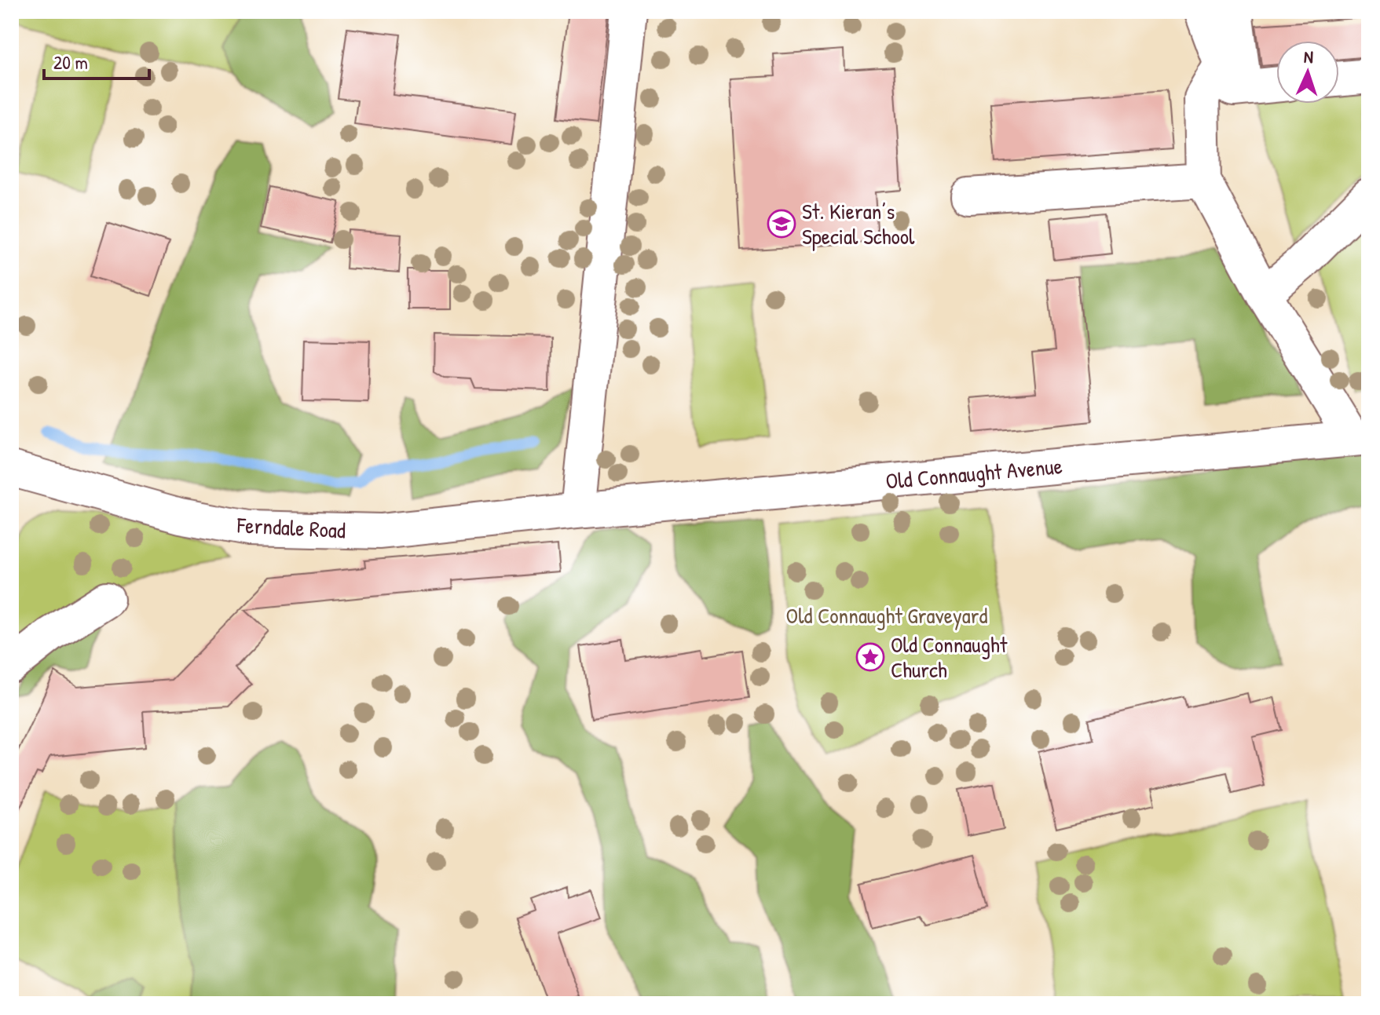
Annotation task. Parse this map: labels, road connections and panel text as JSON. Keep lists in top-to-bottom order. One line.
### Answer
{"streets":{"street":["Old Connaught Avenue","Ferndale Road"]},"crossings":[["Old Connaught Avenue","Ferndale Road"]],"parks":["Old Connaught Graveyard"],"places":{"school or university":["St. Kieran’s Special School"],"place":["Old Connaught Church"]},"scale_bar":"20 m","north":"top"}
